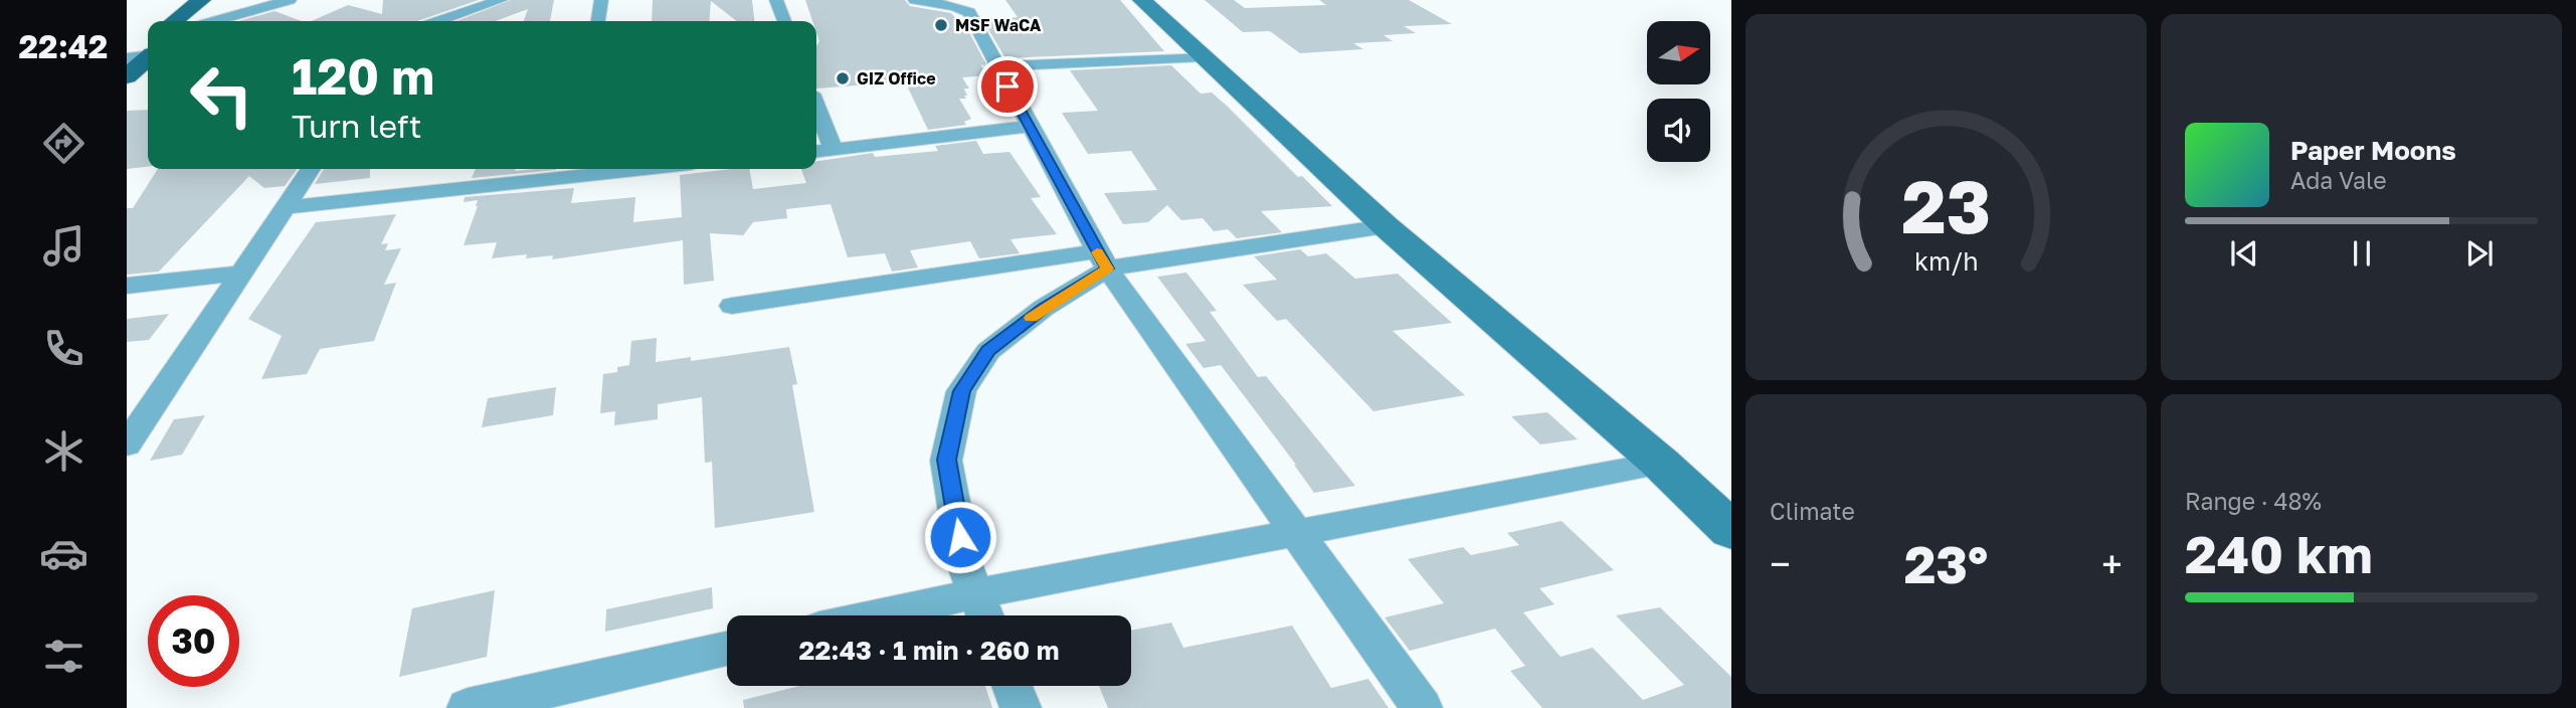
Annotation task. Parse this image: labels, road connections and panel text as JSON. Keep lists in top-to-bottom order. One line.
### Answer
{"places":["MSF WaCA","GIZ Office"],"north":"right","page":{"tabs":"22:42","turn":["120 m","Turn left"],"song":["Paper Moons","Ada Vale"],"tile":["Climate",["Range · 48%","240 km"]],"heat":["−","23°","+"],"limit":"30","trip":"22:43 · 1 min · 260 m","gauge":["23","km/h"]}}
